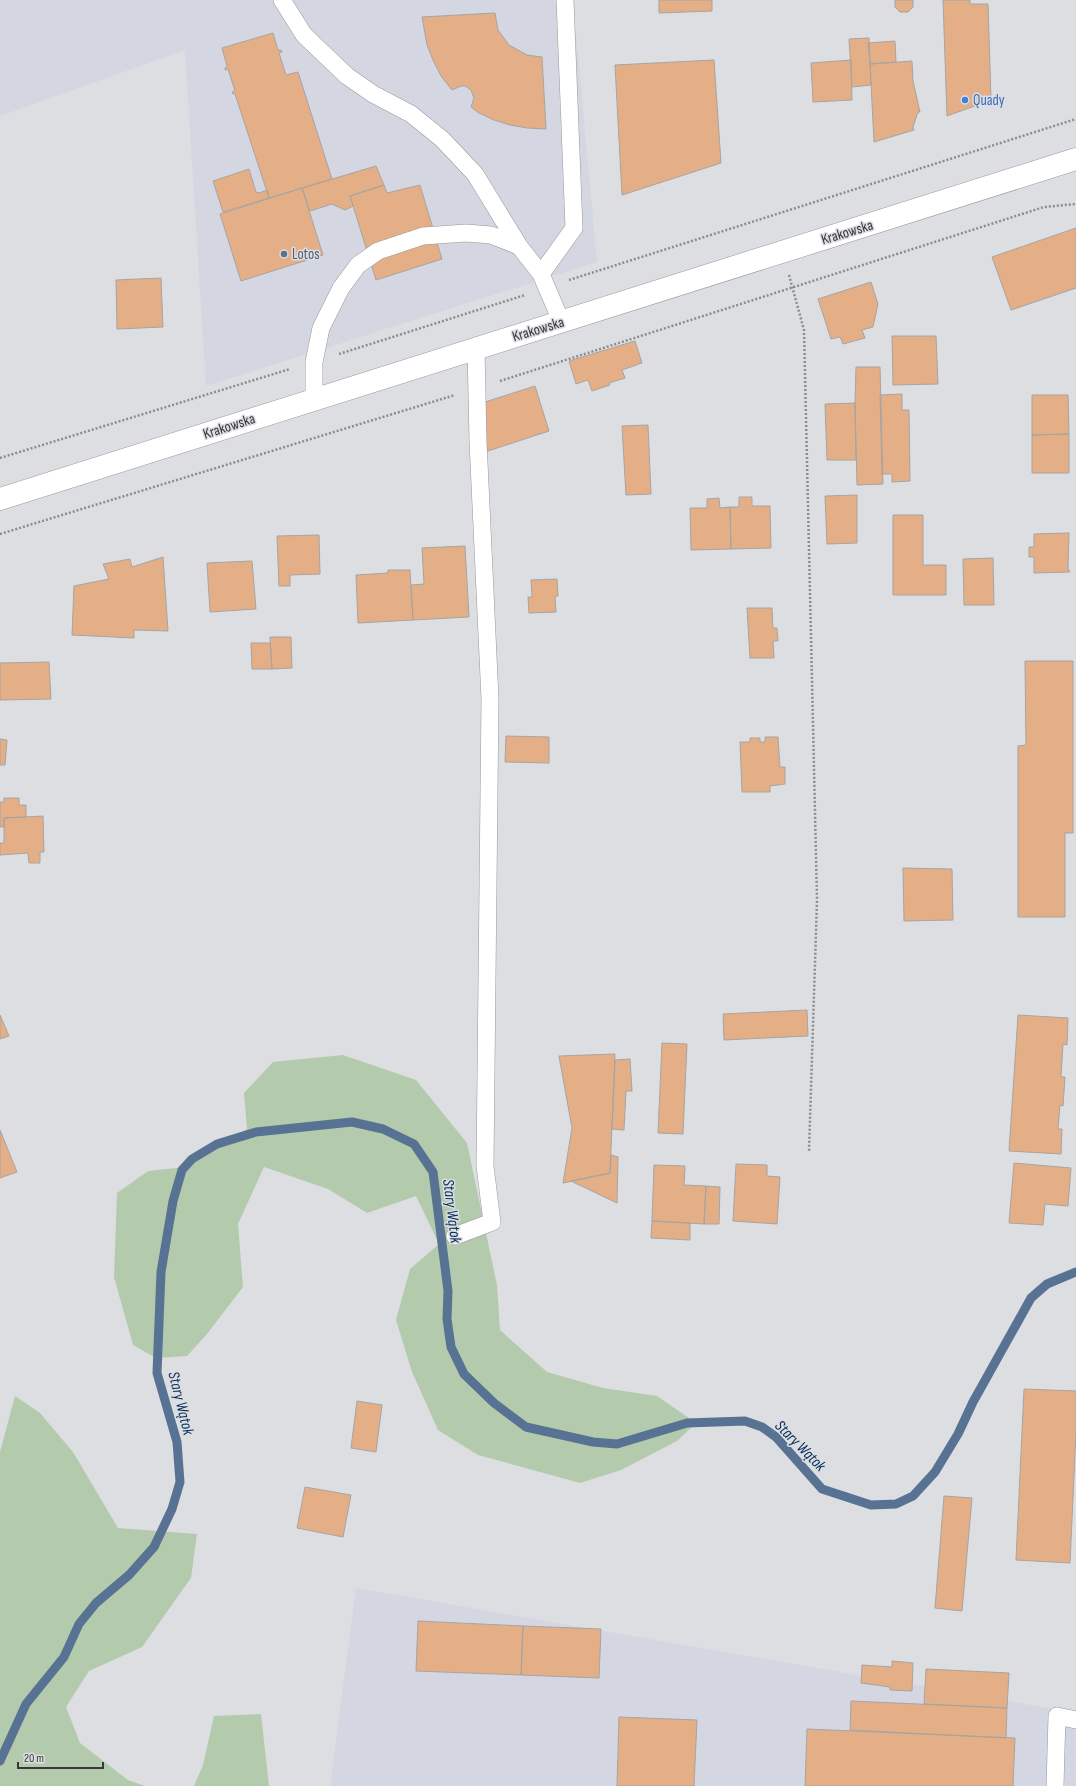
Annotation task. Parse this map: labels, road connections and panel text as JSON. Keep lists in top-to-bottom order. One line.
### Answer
{"streets":{"street":["Krakowska"]},"water":["Stary Wątok"],"places":["Quady","Lotos"],"scale_bar":"20 m"}
